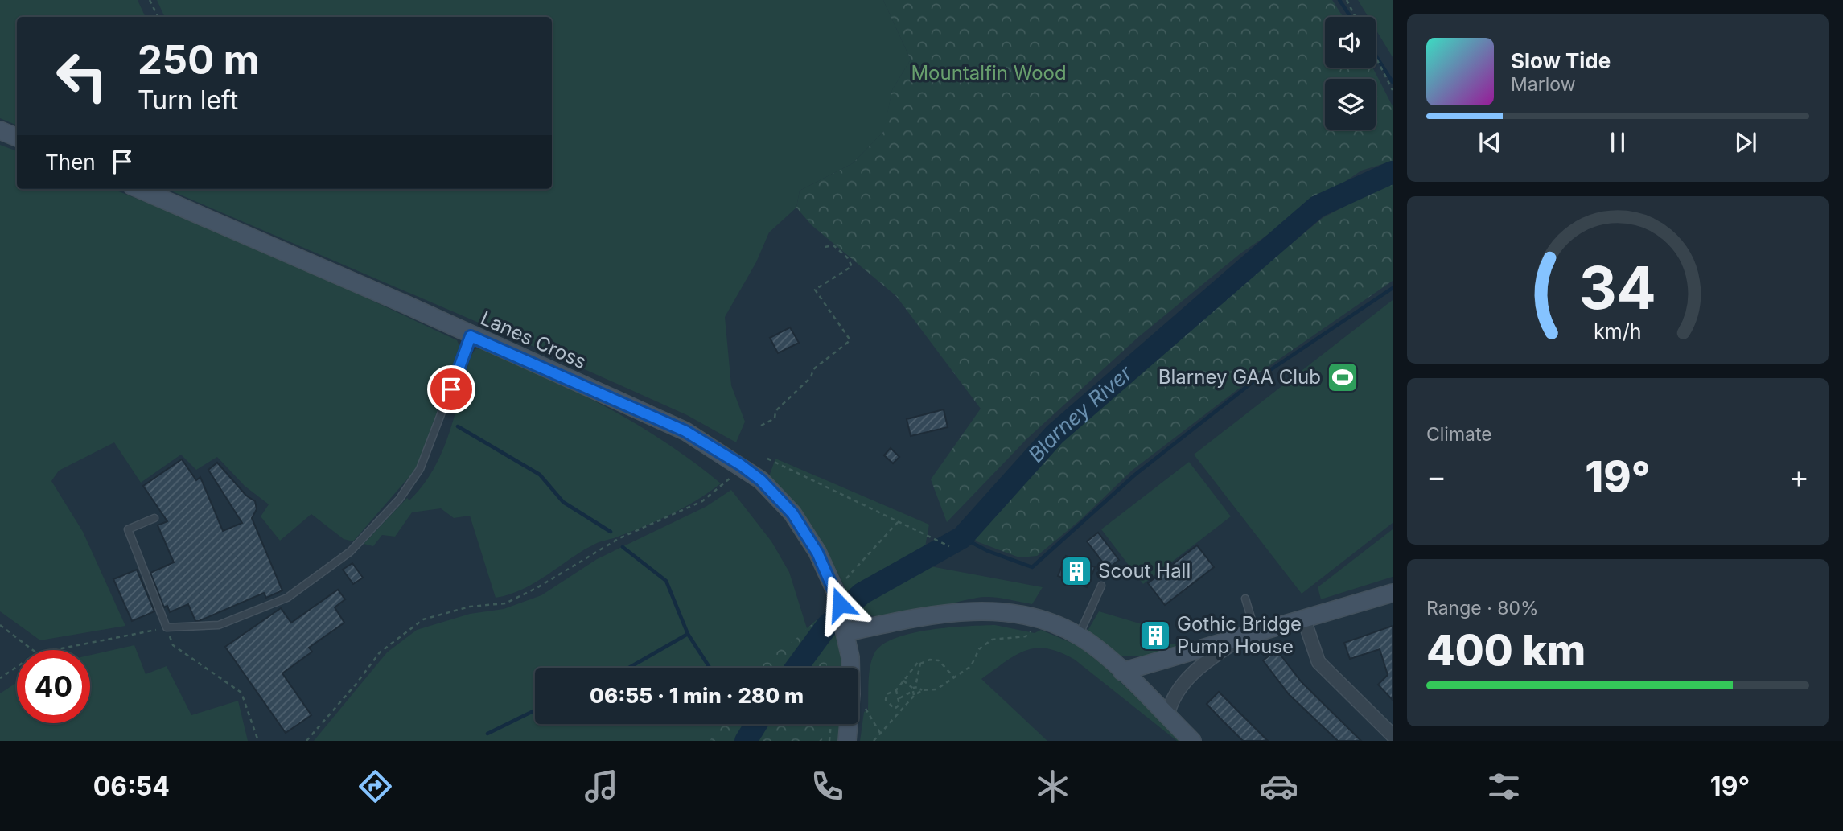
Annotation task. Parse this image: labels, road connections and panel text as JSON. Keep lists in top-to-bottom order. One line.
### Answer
{"streets":{"street":["Lanes Cross"]},"water":["Blarney River"],"parks":["Mountalfin Wood"],"places":{"sports":["Blarney GAA Club"],"building":["Scout Hall","Gothic Bridge Pump House"]},"page":{"turn":["250 m","Turn left"],"song":["Slow Tide","Marlow"],"then":"Then","tile":["Climate",["Range · 80%","400 km"]],"heat":["−","19°","+"],"limit":"40","trip":"06:55 · 1 min · 280 m","tabs":["06:54","19°"],"gauge":["34","km/h"]}}
